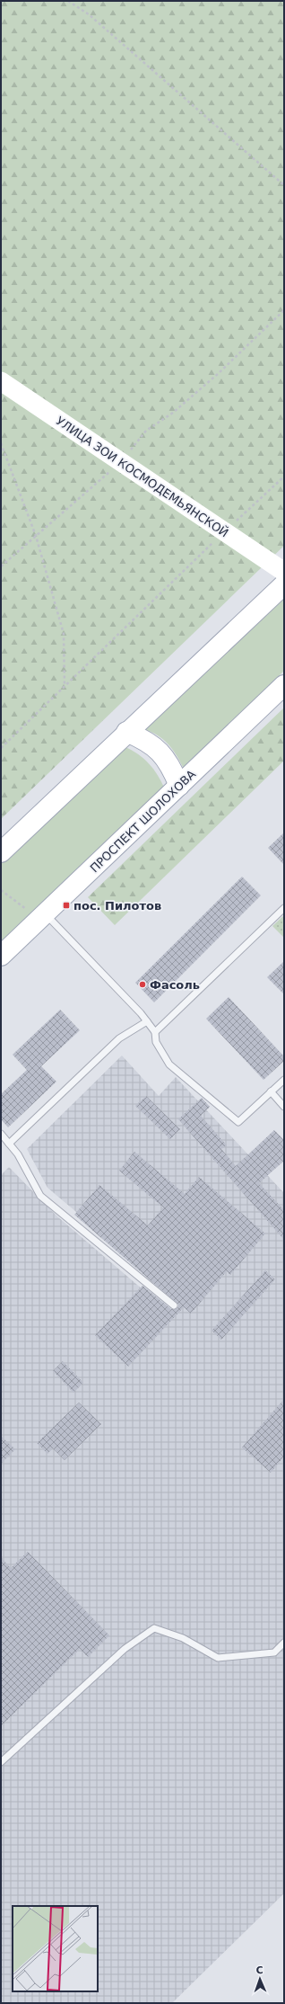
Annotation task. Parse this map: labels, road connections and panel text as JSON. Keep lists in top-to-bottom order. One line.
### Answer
{"streets":{"main road":["ПРОСПЕКТ ШОЛОХОВА"],"street":["УЛИЦА ЗОИ КОСМОДЕМЬЯНСКОЙ"]},"places":{"transit":["пос. Пилотов"],"other":["Фасоль"]},"north":"top"}
